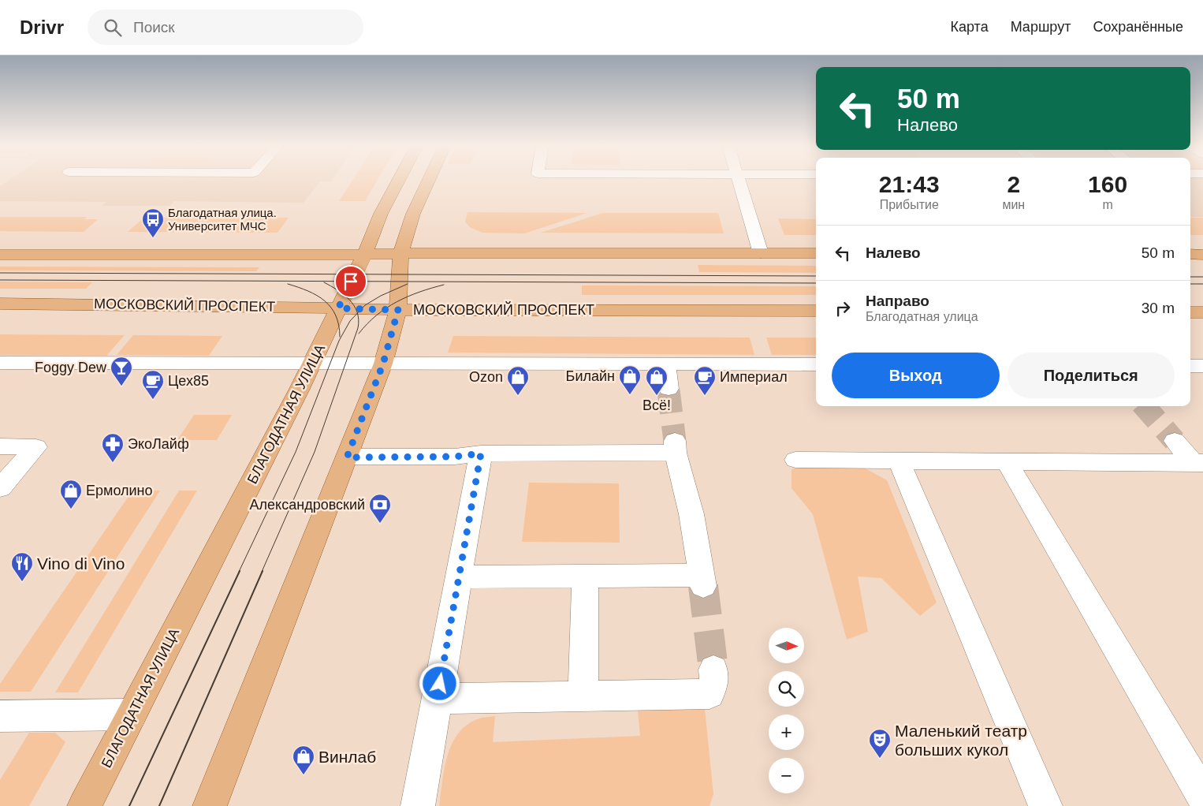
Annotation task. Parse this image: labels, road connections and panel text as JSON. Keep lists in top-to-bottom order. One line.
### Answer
{"streets":{"main road":["МОСКОВСКИЙ ПРОСПЕКТ","БЛАГОДАТНАЯ УЛИЦА"]},"crossings":[["МОСКОВСКИЙ ПРОСПЕКТ","БЛАГОДАТНАЯ УЛИЦА"]],"places":{"bus stop":["Благодатная улица. Университет МЧС"],"bar":["Foggy Dew"],"shop":["Билайн","Ozon","Всё!","Ермолино","Винлаб"],"cafe":["Империал","Цех85"],"pharmacy":["ЭкоЛайф"],"bank":["Александровский"],"restaurant":["Vino di Vino"],"theatre":["Маленький театр больших кукол"]},"north":"right","page":{"header":"Drivr","search":"Поиск","nav":["Карта","Маршрут","Сохранённые"],"turn":["50 m","Налево"],"eta":["21:43","Прибытие","2","мин","160","m"],"list":[{"name":"Налево","value":"50 m"},{"name":"Направо","note":"Благодатная улица","value":"30 m"}],"buttons":["Выход","Поделиться"],"map_buttons":["+","−"]}}
